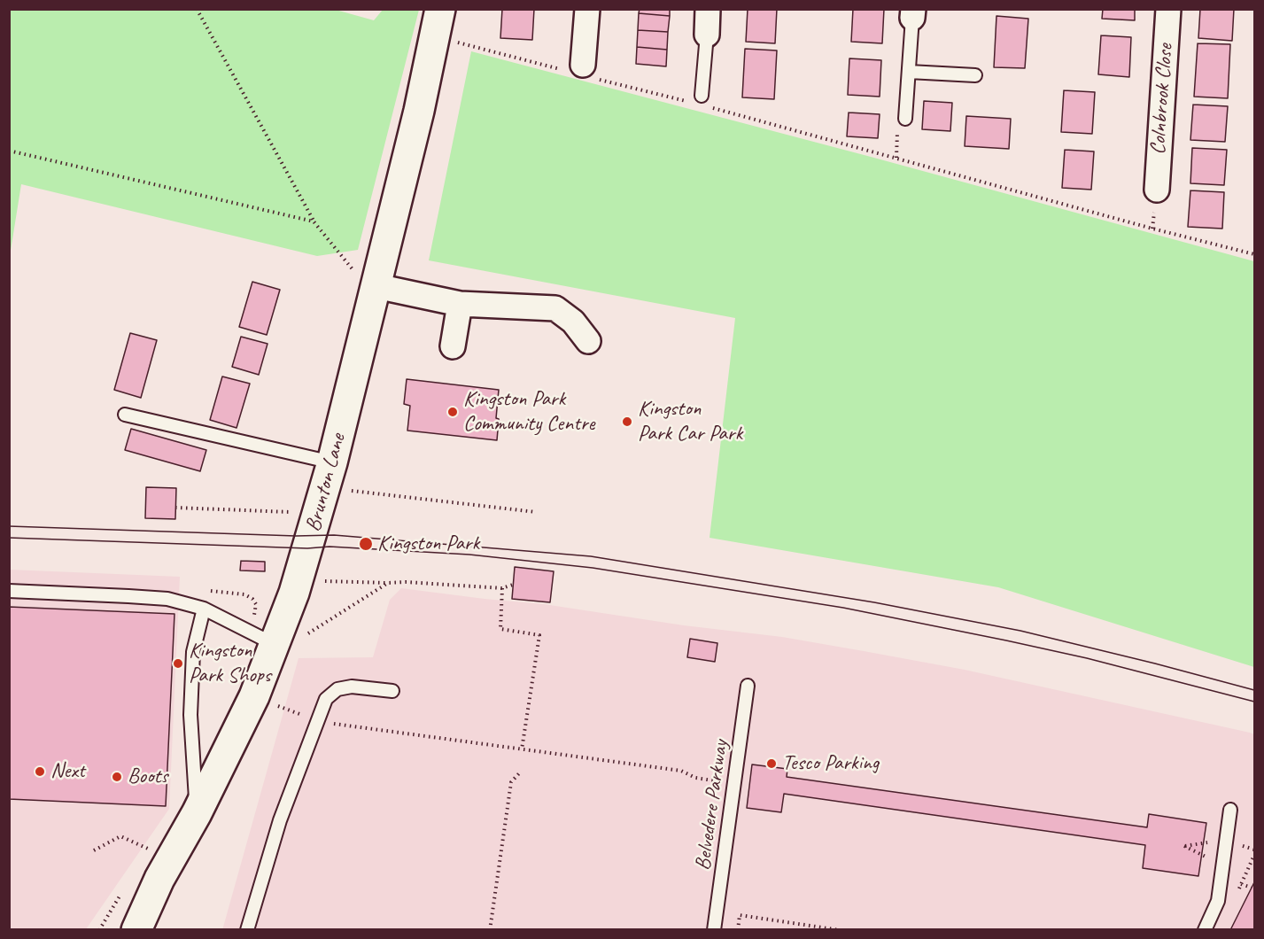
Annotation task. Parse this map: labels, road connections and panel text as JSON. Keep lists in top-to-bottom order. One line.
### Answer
{"streets":{"street":["Colnbrook Close","Brunton Lane"],"lane":["Belvedere Parkway"]},"places":["Kingston Park Community Centre","Kingston Park Car Park","Kingston Park","Kingston Park Shops","Tesco Parking","Next","Boots"]}
